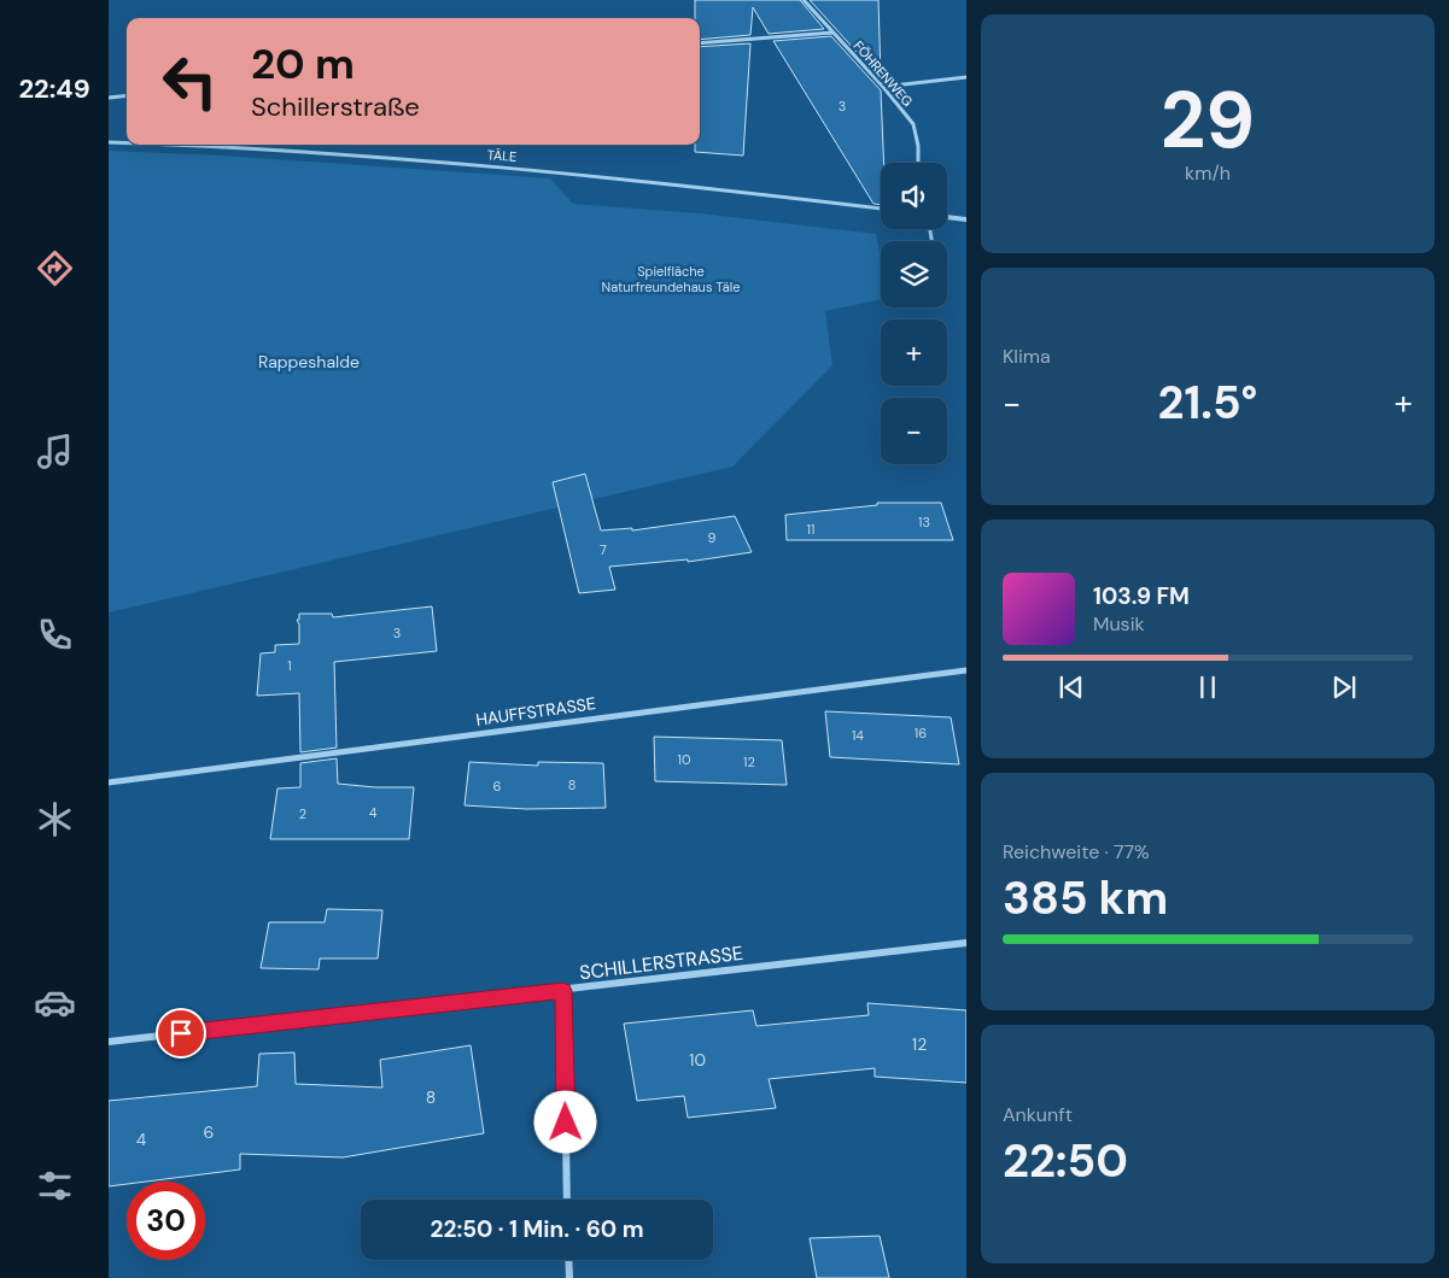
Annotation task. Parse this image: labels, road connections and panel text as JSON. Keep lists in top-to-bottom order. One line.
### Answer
{"streets":{"street":["FÖHRENWEG","TÄLE","HAUFFSTRASSE","SCHILLERSTRASSE"]},"parks":["Spielfläche Naturfreundehaus Täle","Rappeshalde"],"house_numbers":["3","13","11","9","7","3","1","16","14","10","12","8","6","4","2","12","10","8","6","4"],"page":{"tabs":"22:49","tile":[["29","km/h"],"Klima",["Reichweite · 77%","385 km"],["Ankunft","22:50"]],"turn":["20 m","Schillerstraße"],"map_buttons":["+","−"],"heat":["−","21.5°","+"],"song":["103.9 FM","Musik"],"limit":"30","trip":"22:50 · 1 Min. · 60 m"}}
